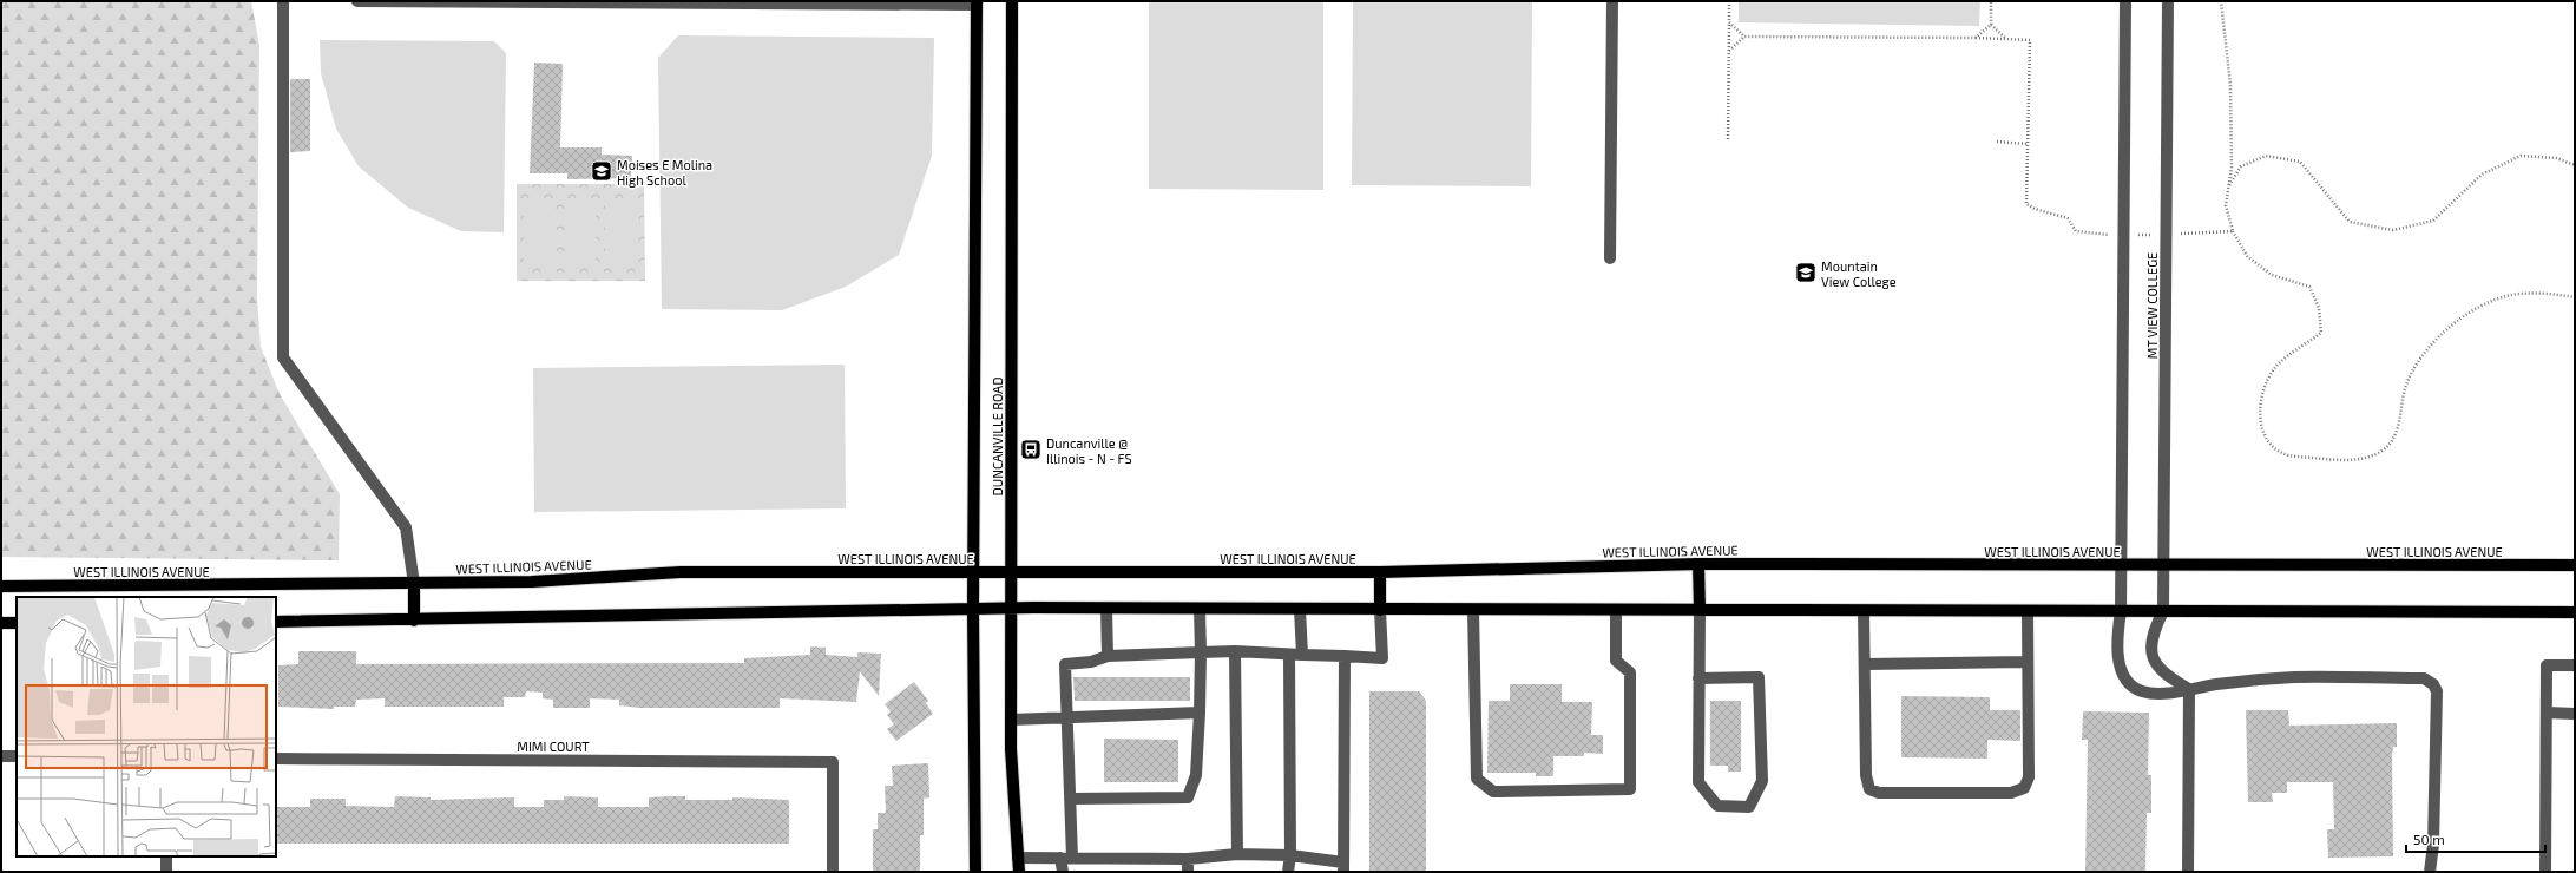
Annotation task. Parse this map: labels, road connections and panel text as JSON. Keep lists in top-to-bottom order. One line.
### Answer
{"streets":{"main road":["DUNCANVILLE ROAD","WEST ILLINOIS AVENUE"],"street":["MT VIEW COLLEGE","MIMI COURT"]},"crossings":[["MT VIEW COLLEGE","WEST ILLINOIS AVENUE"],["DUNCANVILLE ROAD","WEST ILLINOIS AVENUE"]],"places":{"school or university":["Moises E Molina High School","Mountain View College"],"bus stop":["Duncanville @ Illinois - N - FS"]},"scale_bar":"50 m"}
